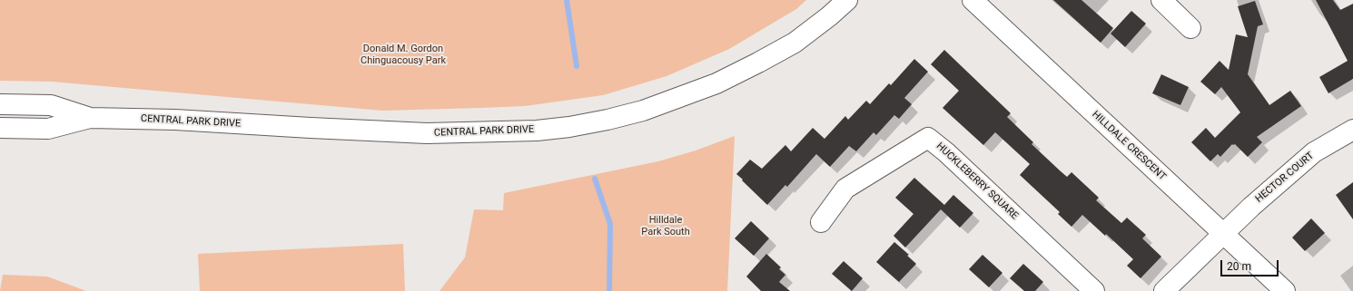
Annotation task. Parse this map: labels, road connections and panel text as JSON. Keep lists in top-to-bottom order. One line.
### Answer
{"streets":{"street":["CENTRAL PARK DRIVE","HILLDALE CRESCENT","HECTOR COURT","HUCKLEBERRY SQUARE"]},"crossings":[["HILLDALE CRESCENT","HECTOR COURT"]],"parks":["Donald M. Gordon Chinguacousy Park","Hilldale Park South"],"scale_bar":"20 m"}
